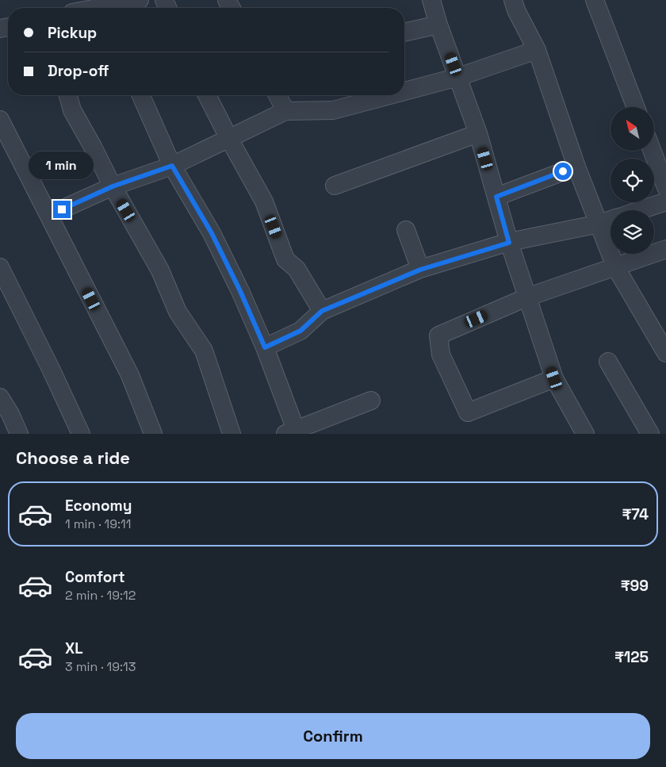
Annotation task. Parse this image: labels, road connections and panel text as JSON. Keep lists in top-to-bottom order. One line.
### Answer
{"north":"top left","page":{"banner":["Pickup","Drop-off"],"bubble":"1 min","heading":"Choose a ride","list":[{"name":"Economy","note":"1 min · 19:11","value":"₹74"},{"name":"Comfort","note":"2 min · 19:12","value":"₹99"},{"name":"XL","note":"3 min · 19:13","value":"₹125"}],"buttons":"Confirm"}}
